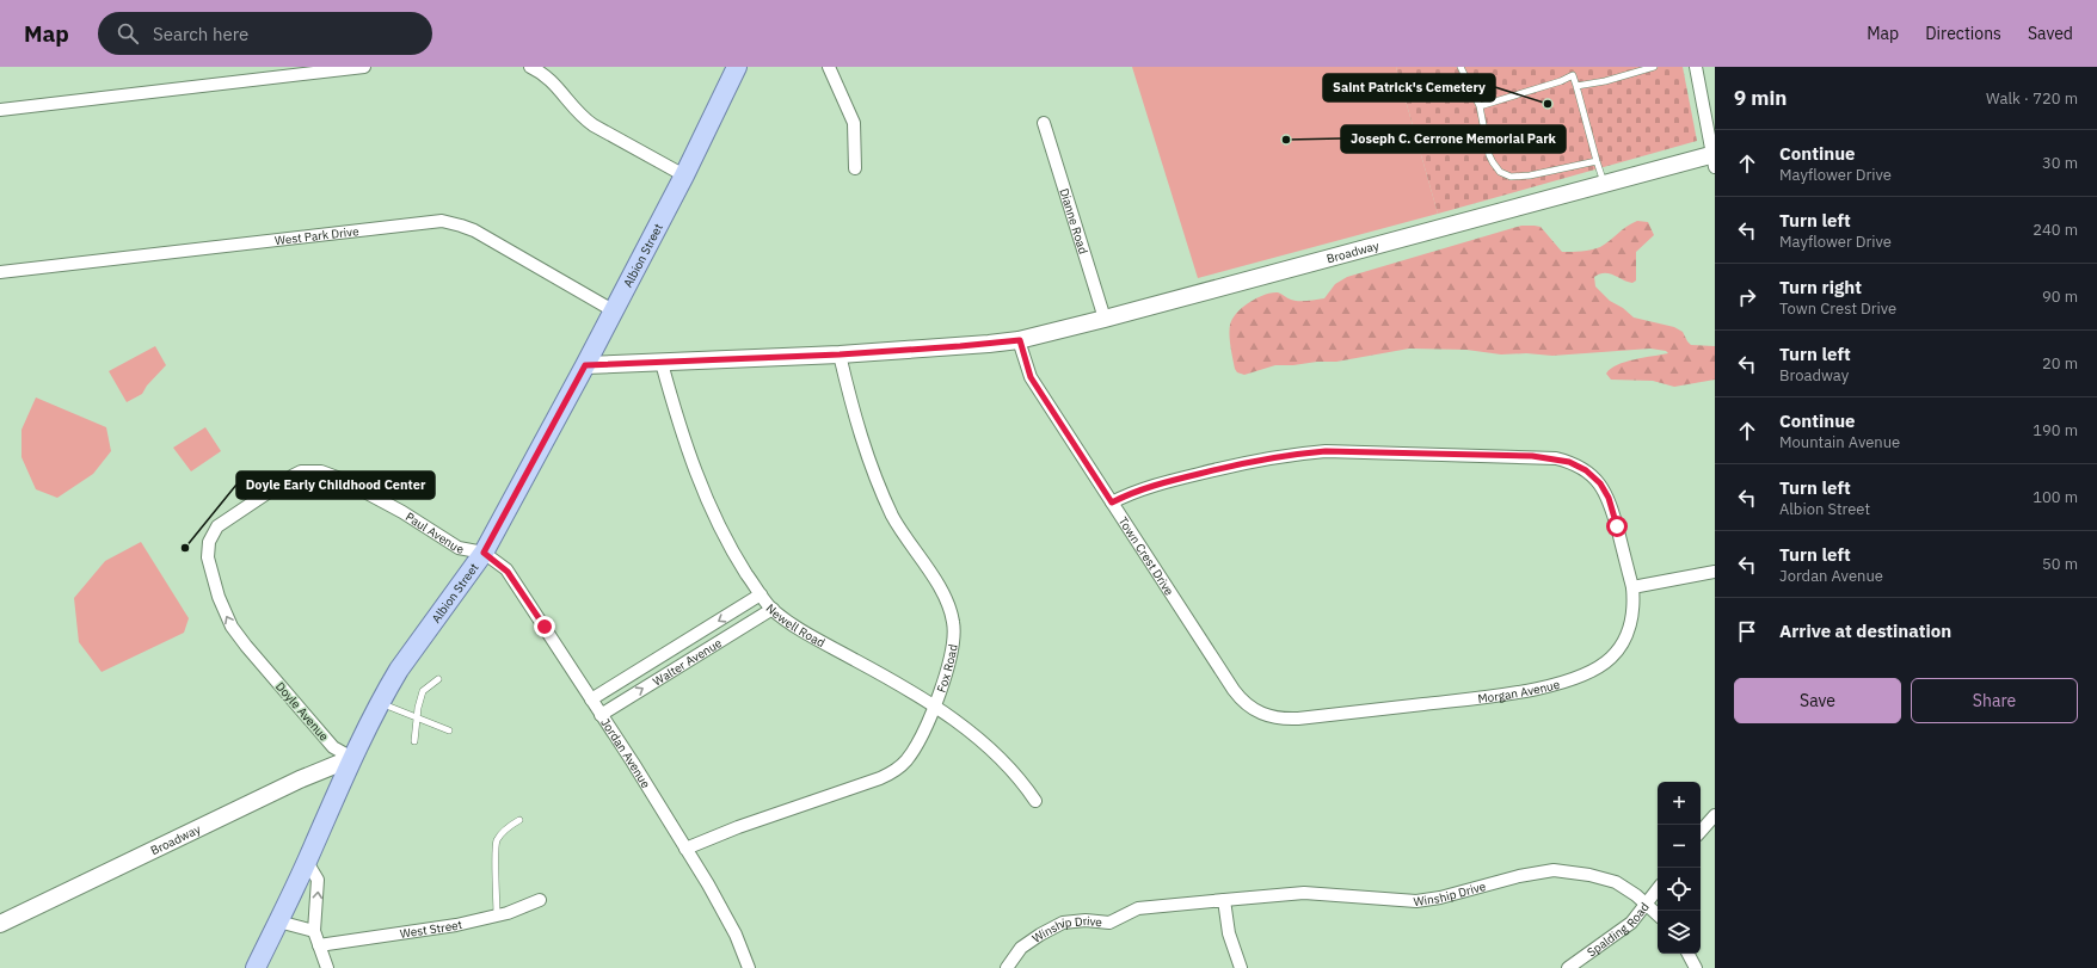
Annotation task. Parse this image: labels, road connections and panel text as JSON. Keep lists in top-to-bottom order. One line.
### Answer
{"streets":{"main road":["Broadway","Albion Street"],"street":["Dianne Road","West Park Drive","Paul Avenue","Town Crest Drive","Newell Road","Walter Avenue","Fox Road","Morgan Avenue","Doyle Avenue","Jordan Avenue","Winship Drive","West Street","Spalding Road"]},"crossings":[["Dianne Road","Broadway"],["West Park Drive","Albion Street"],["Broadway","Albion Street"],["Broadway","Town Crest Drive"],["Broadway","Newell Road"],["Broadway","Fox Road"],["Broadway","Doyle Avenue"],["Albion Street","Paul Avenue"],["Albion Street","Doyle Avenue"],["Albion Street","Jordan Avenue"],["Paul Avenue","Doyle Avenue"],["Paul Avenue","Jordan Avenue"],["Town Crest Drive","Morgan Avenue"],["Newell Road","Walter Avenue"],["Newell Road","Fox Road"],["Walter Avenue","Jordan Avenue"],["Fox Road","Jordan Avenue"],["Winship Drive","Spalding Road"]],"places":["Saint Patrick's Cemetery","Joseph C. Cerrone Memorial Park","Doyle Early Childhood Center"],"page":{"header":"Map","search":"Search here","nav":["Map","Directions","Saved"],"heading":["9 min","Walk · 720 m"],"list":[["Continue","Mayflower Drive","30 m"],["Turn left","Mayflower Drive","240 m"],["Turn right","Town Crest Drive","90 m"],["Turn left","Broadway","20 m"],["Continue","Mountain Avenue","190 m"],["Turn left","Albion Street","100 m"],["Turn left","Jordan Avenue","50 m"],"Arrive at destination"],"buttons":["Save","Share"],"map_buttons":["+","−"]}}
